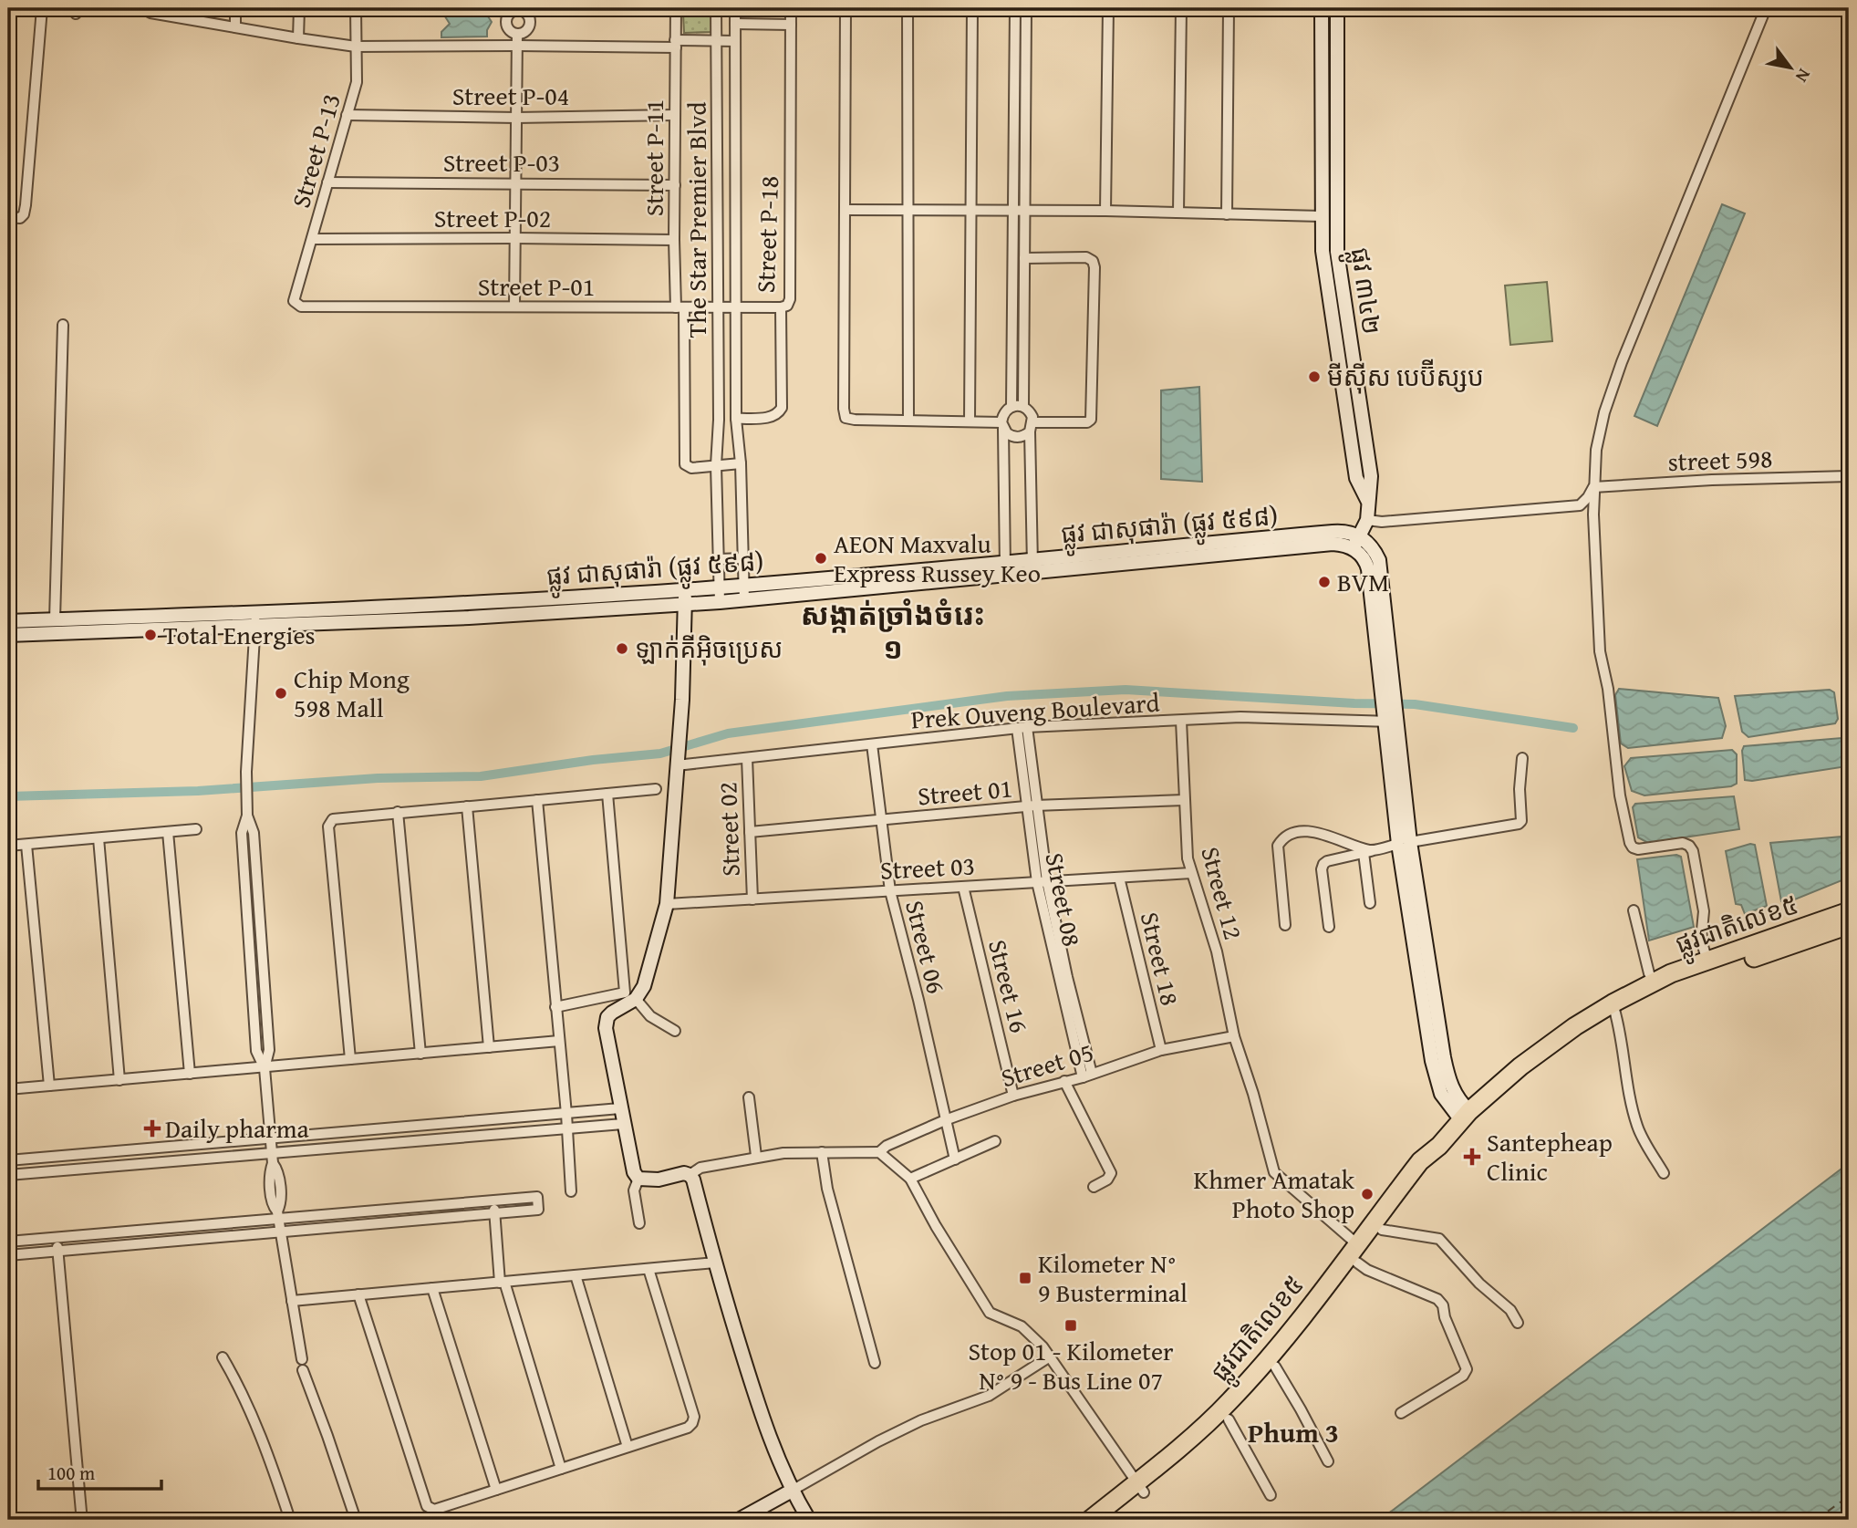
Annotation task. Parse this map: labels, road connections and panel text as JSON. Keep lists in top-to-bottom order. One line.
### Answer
{"streets":{"highway":["ផ្លូវជាតិលេខ៥"],"main road":["ផ្លូវ ៣៤២","ផ្លូវ ជាសុផារ៉ា (ផ្លូវ ៥៩៨)"],"street":["Street P-04","Street P-13","Street P-11","Street P-03","Street P-02","The Star Premier Blvd","Street P-18","Street P-01","street 598","Prek Ouveng Boulevard","Street 01","Street 02","Street 03","Street 12","Street 06","Street 18","Street 16","Street 05"]},"crossings":[["Street P-04","Street P-13"],["Street P-04","Street P-11"],["Street P-13","Street P-03"],["Street P-13","Street P-02"],["Street P-13","Street P-01"],["Street P-11","Street P-03"],["Street P-11","Street P-02"],["Street P-11","The Star Premier Blvd"],["Street P-11","Street P-01"],["The Star Premier Blvd","Street P-18"],["The Star Premier Blvd","Street P-01"],["The Star Premier Blvd","ផ្លូវ ជាសុផារ៉ា (ផ្លូវ ៥៩៨)"],["Street P-18","Street P-01"],["Prek Ouveng Boulevard","Street 02"],["Prek Ouveng Boulevard","Street 12"],["Prek Ouveng Boulevard","Street 06"],["Street 01","Street 02"],["Street 01","Street 12"],["Street 01","Street 06"],["Street 02","Street 03"],["Street 03","Street 12"],["Street 03","Street 06"],["Street 03","Street 18"],["Street 03","Street 16"],["Street 12","ផ្លូវជាតិលេខ៥"],["Street 12","Street 05"],["Street 06","Street 05"],["Street 18","Street 05"],["Street 16","Street 05"]],"districts":["សង្កាត់ច្រាំងចំរេះ ១","Phum 3"],"places":{"other":["មីសុីស បេប៊ីស្សប","AEON Maxvalu Express Russey Keo","BVM","Total Energies","ឡាក់គីអ៊ិចប្រេស","Chip Mong 598 Mall","Khmer Amatak Photo Shop"],"health":["Daily pharma","Santepheap Clinic"],"transit":["Kilometer N° 9 Busterminal","Stop 01 - Kilometer N° 9 - Bus Line 07"]},"scale_bar":"100 m","north":"bottom right"}
